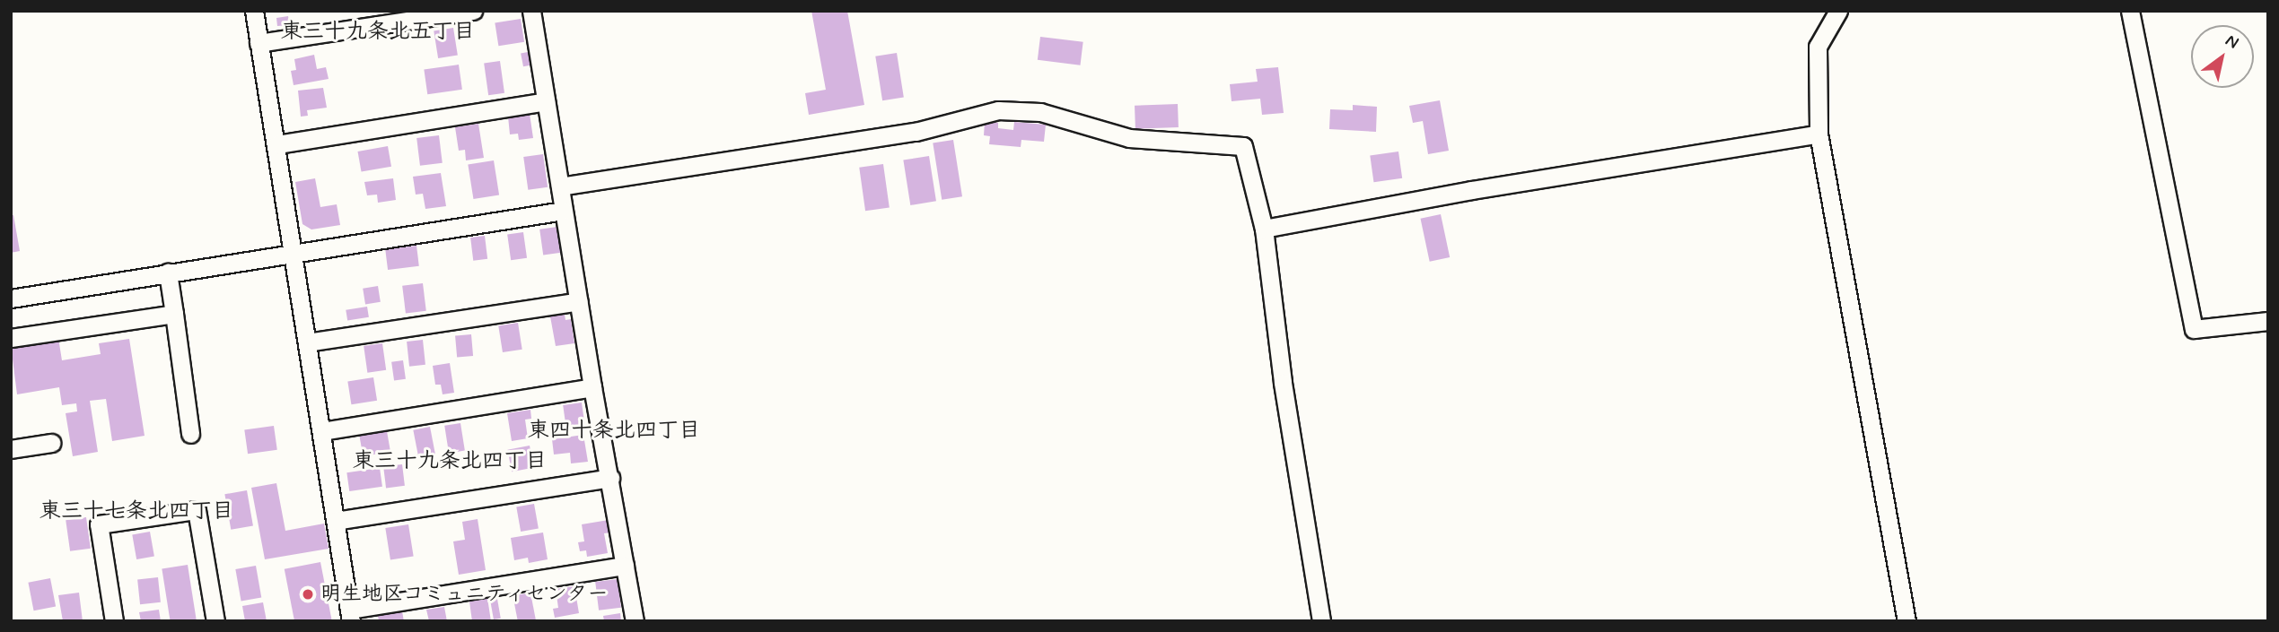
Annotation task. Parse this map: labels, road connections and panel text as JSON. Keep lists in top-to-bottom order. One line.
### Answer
{"districts":["東三十九条北五丁目","東四十条北四丁目","東三十九条北四丁目","東三十七条北四丁目"],"places":["明生地区コミュニティセンター"],"north":"top right"}
